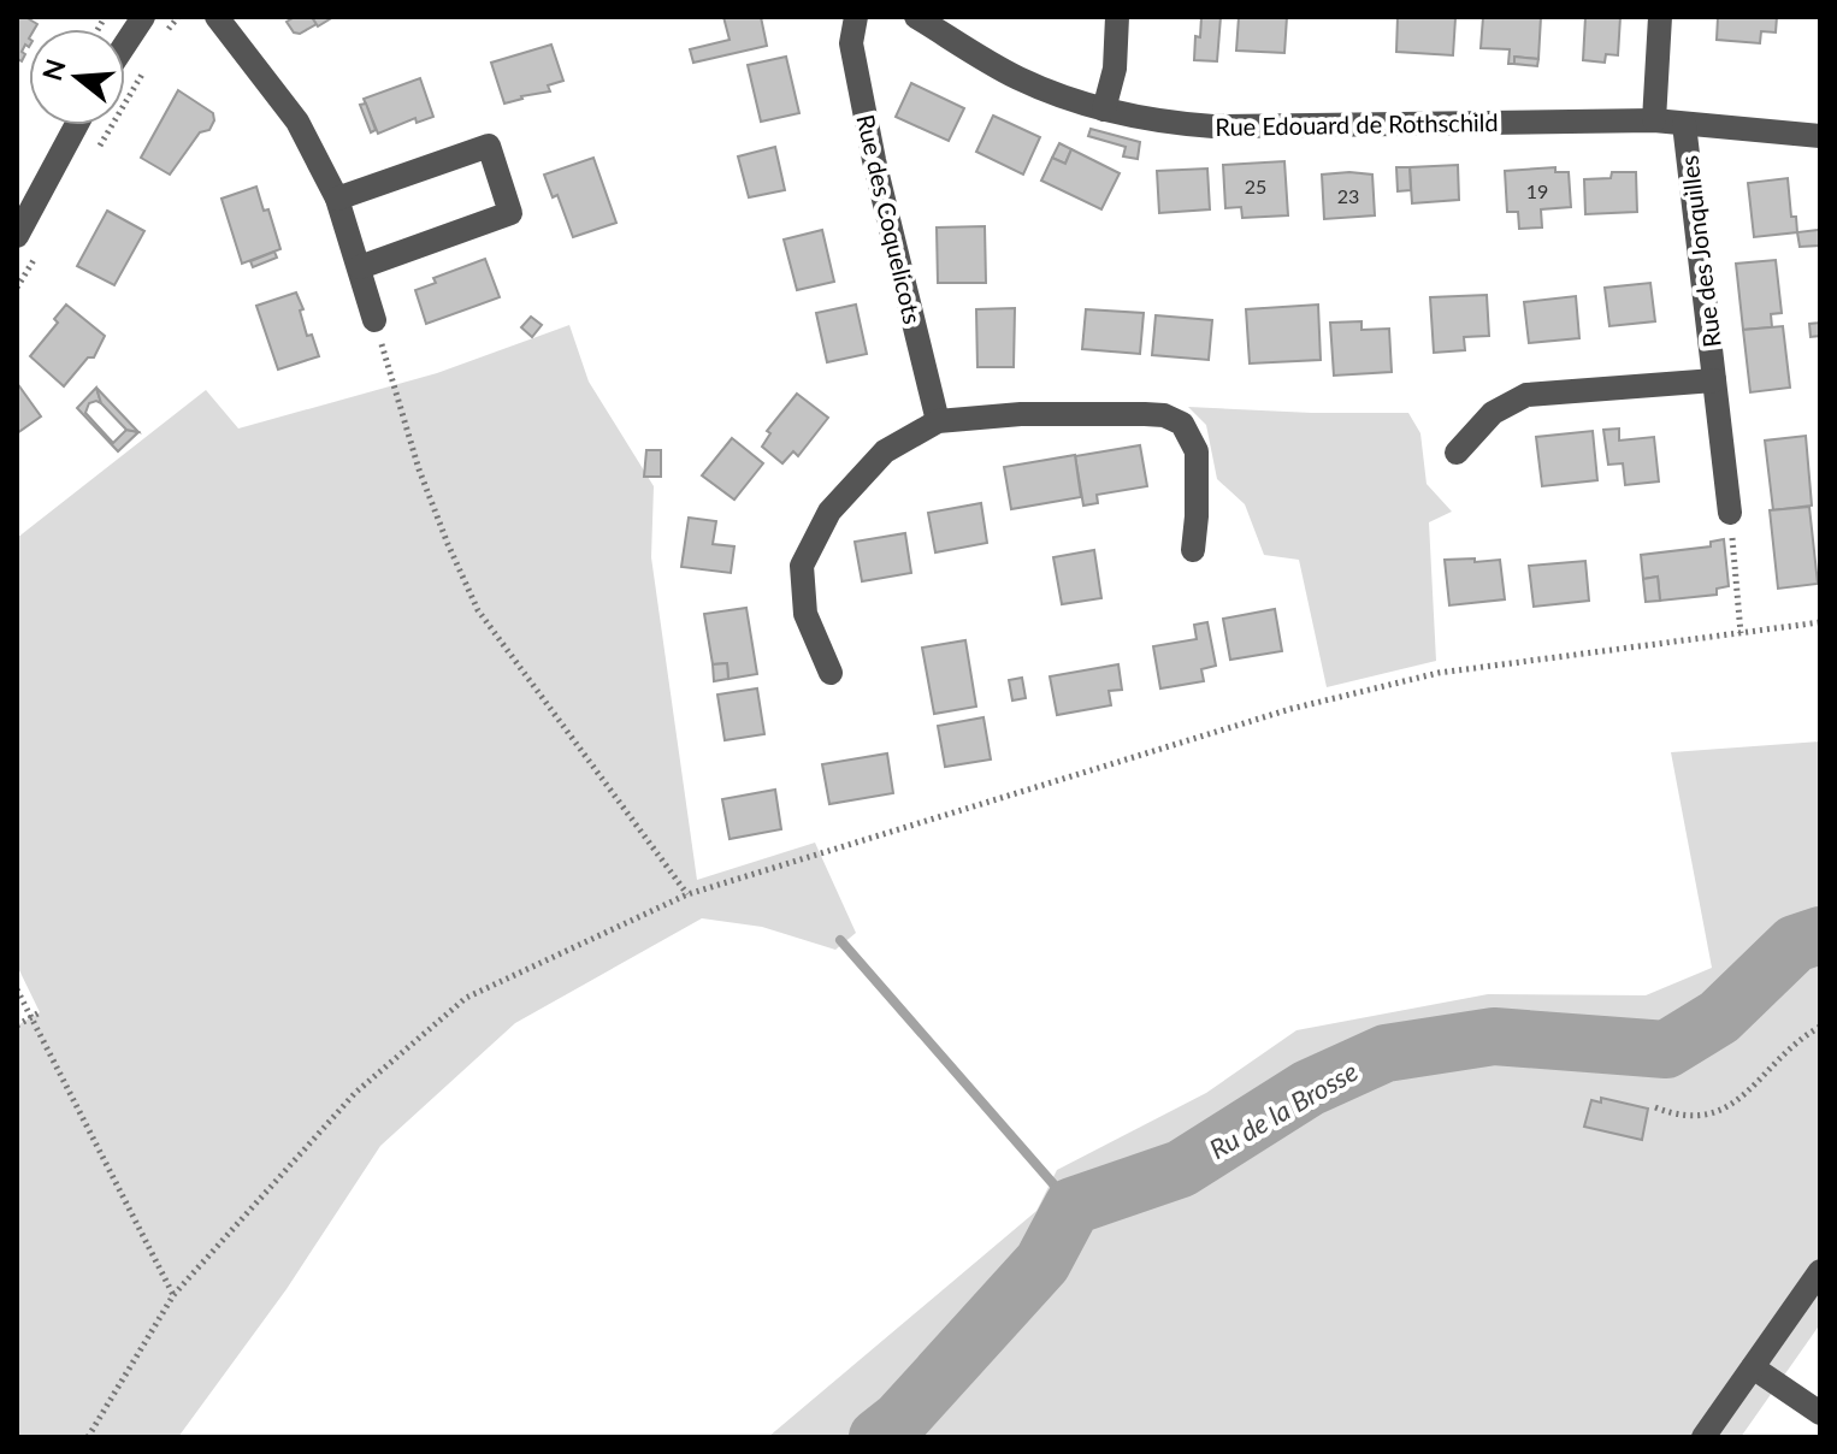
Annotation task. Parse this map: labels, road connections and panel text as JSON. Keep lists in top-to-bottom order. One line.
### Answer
{"streets":{"street":["Rue Edouard de Rothschild","Rue des Coquelicots","Rue des Jonquilles"]},"crossings":[["Rue Edouard de Rothschild","Rue des Jonquilles"]],"water":["Ru de la Brosse"],"house_numbers":["25","19","23"],"north":"left"}
